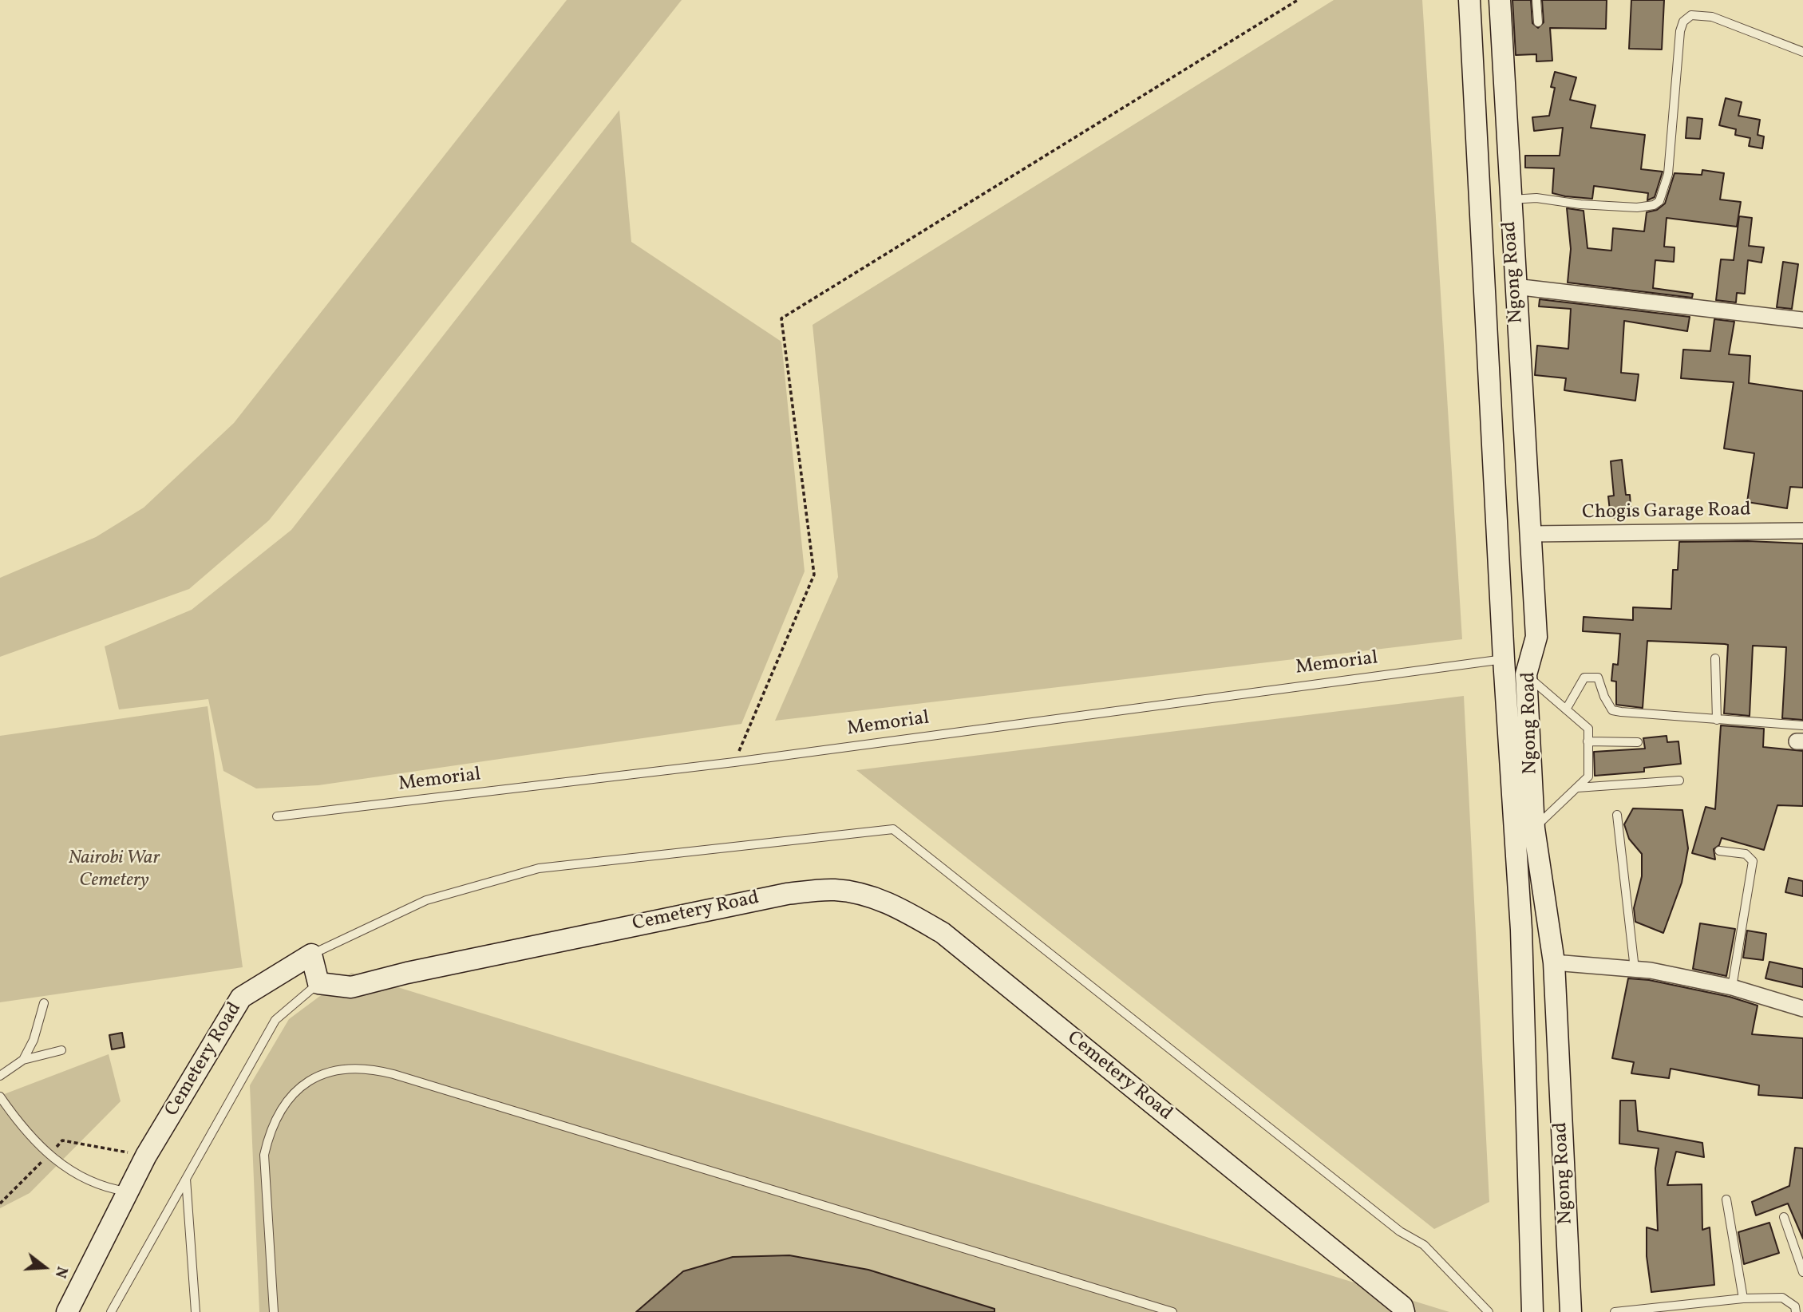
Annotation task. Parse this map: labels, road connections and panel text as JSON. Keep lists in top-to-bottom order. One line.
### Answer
{"streets":{"main road":["Ngong Road","Cemetery Road"],"street":["Chogis Garage Road"],"lane":["Memorial"]},"crossings":[["Ngong Road","Chogis Garage Road"],["Ngong Road","Memorial"]],"parks":["Nairobi War Cemetery"],"north":"right"}
